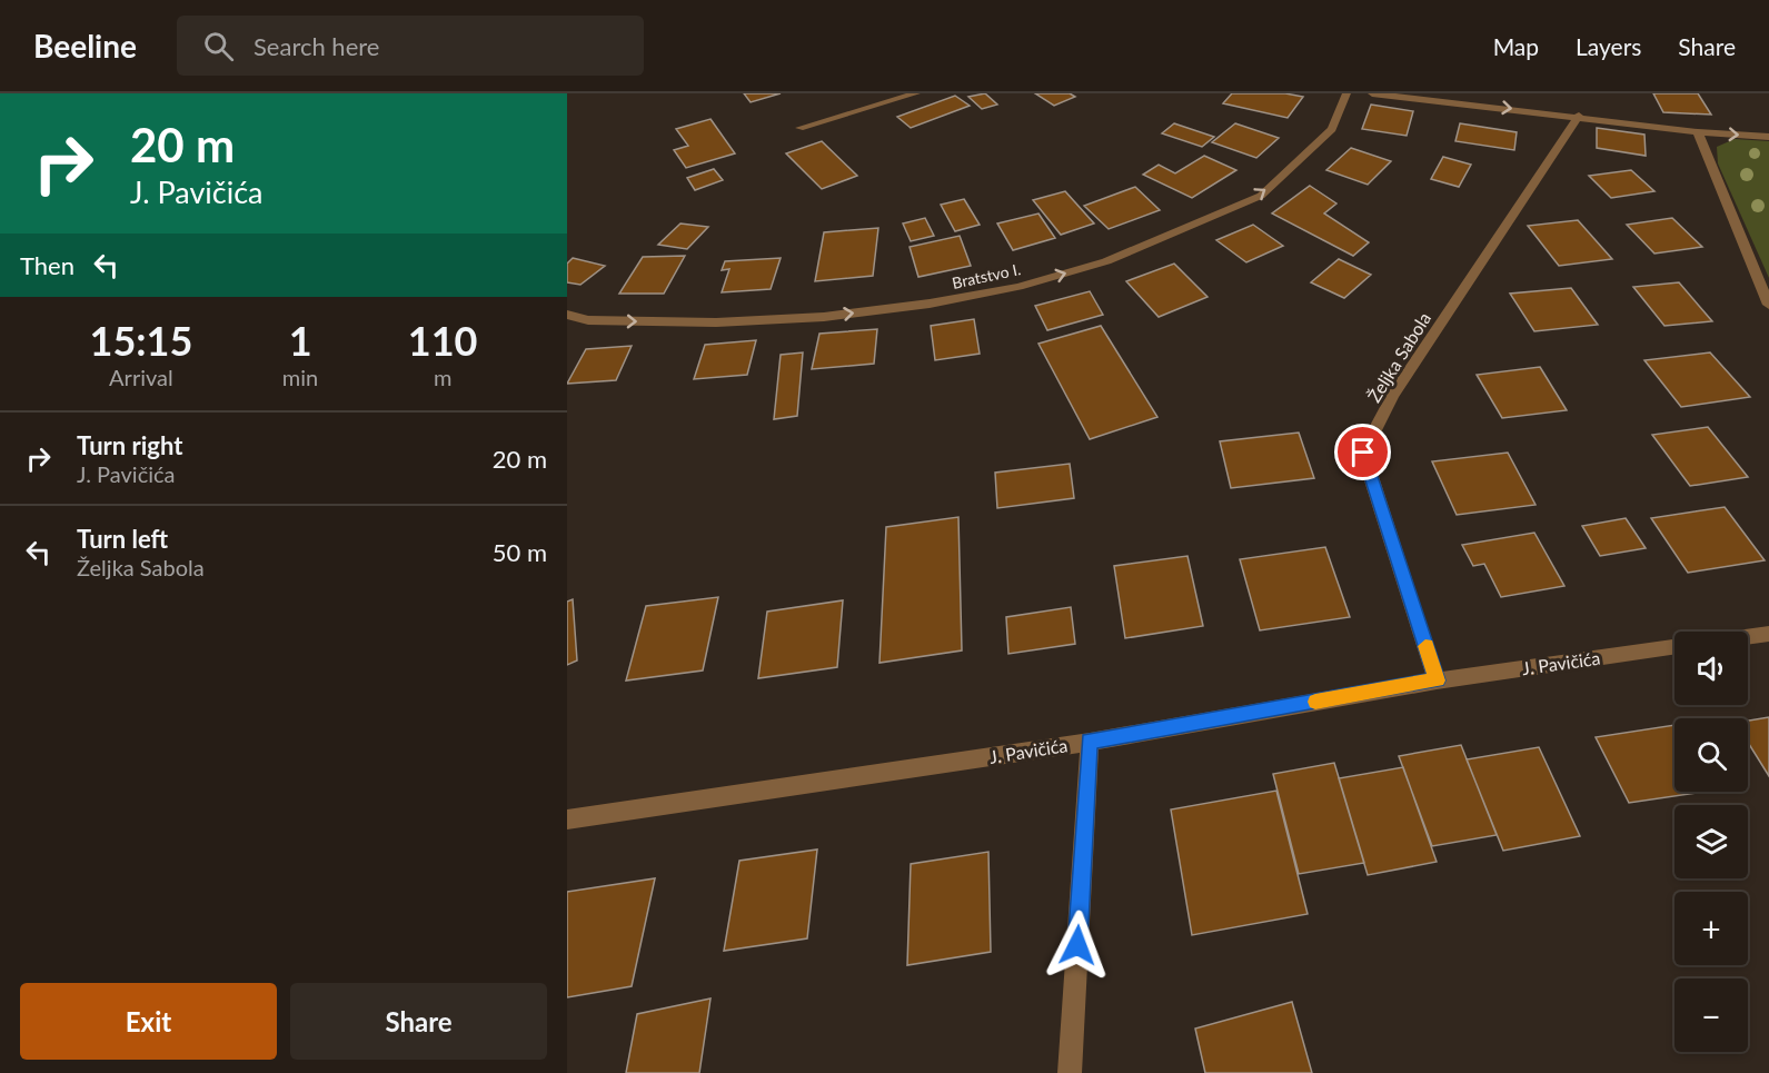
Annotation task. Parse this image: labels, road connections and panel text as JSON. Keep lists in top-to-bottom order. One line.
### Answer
{"streets":{"street":["Bratstvo I.","Željka Sabola","J. Pavičića"]},"crossings":[["Željka Sabola","J. Pavičića"]],"one_way":["Bratstvo I."],"page":{"header":"Beeline","search":"Search here","nav":["Map","Layers","Share"],"turn":["20 m","J. Pavičića"],"then":"Then","eta":["15:15","Arrival","1","min","110","m"],"list":[{"name":"Turn right","note":"J. Pavičića","value":"20 m"},{"name":"Turn left","note":"Željka Sabola","value":"50 m"}],"map_buttons":["+","−"],"buttons":["Exit","Share"]}}
